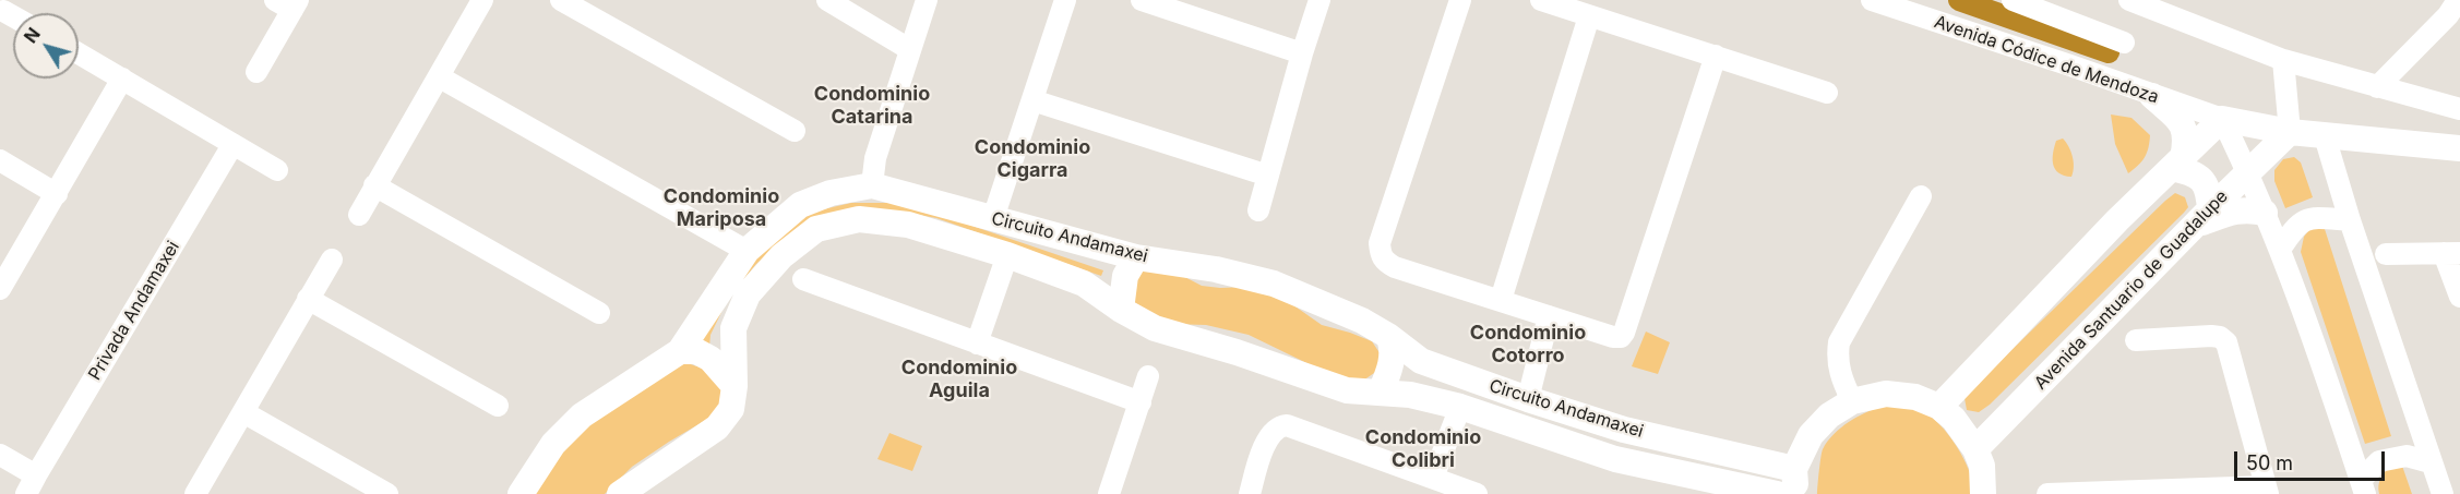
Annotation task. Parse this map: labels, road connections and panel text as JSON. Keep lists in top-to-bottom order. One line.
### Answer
{"streets":{"street":["Avenida Códice de Mendoza","Circuito Andamaxei","Avenida Santuario de Guadalupe","Privada Andamaxei"]},"crossings":[["Avenida Códice de Mendoza","Avenida Santuario de Guadalupe"]],"districts":["Condominio Catarina","Condominio Cigarra","Condominio Mariposa","Condominio Cotorro","Condominio Aguila","Condominio Colibri"],"scale_bar":"50 m","north":"top left"}
